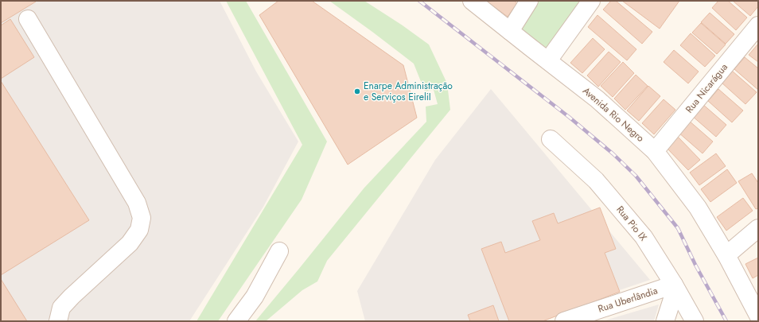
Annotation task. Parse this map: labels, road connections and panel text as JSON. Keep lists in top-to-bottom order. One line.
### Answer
{"streets":{"street":["Rua Nicarágua","Avenida Rio Negro","Rua Pio IX","Rua Uberlândia"]},"crossings":[["Rua Nicarágua","Avenida Rio Negro"],["Rua Pio IX","Rua Uberlândia"]],"places":["Enarpe Administração e Serviços EireliI"]}
